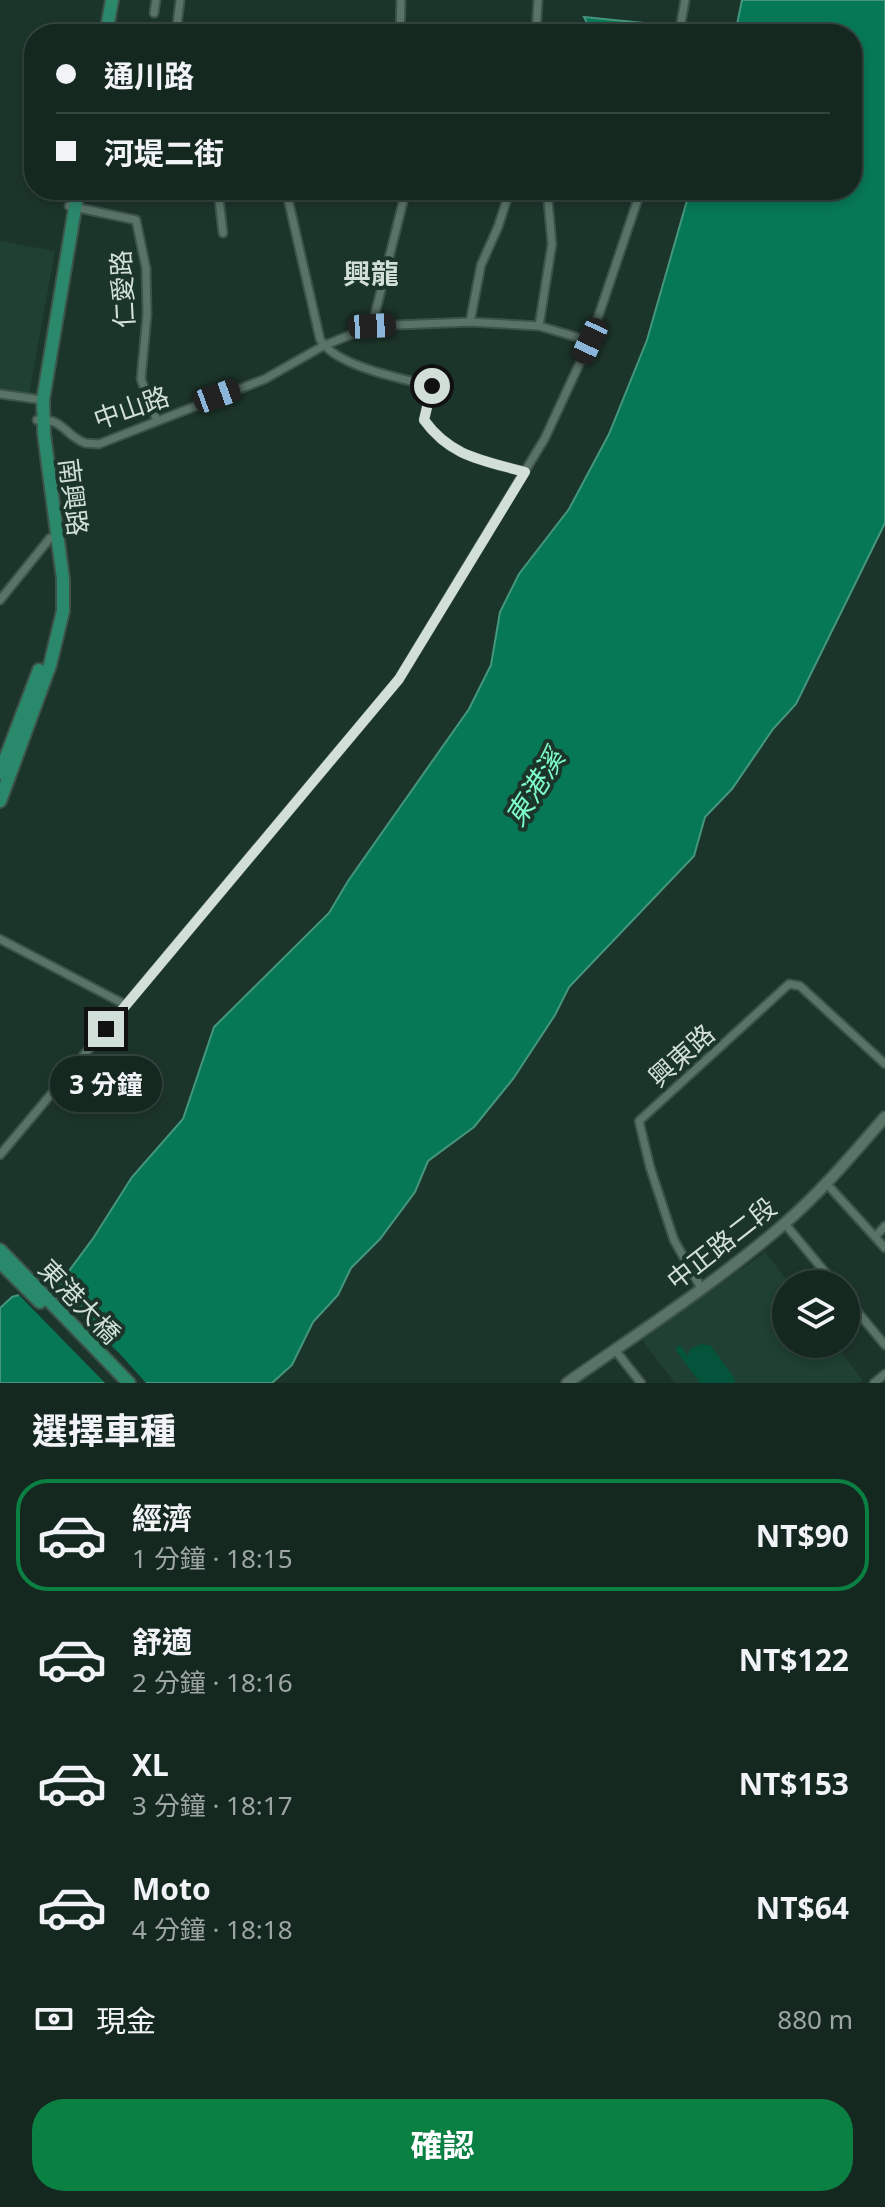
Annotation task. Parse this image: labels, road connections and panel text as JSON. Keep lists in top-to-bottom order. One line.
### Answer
{"streets":{"main road":["南興路","中正路二段","東港大橋"],"street":["仁愛路","中山路","興東路"]},"crossings":[["仁愛路","中山路"],["仁愛路","南興路"],["中山路","南興路"],["興東路","中正路二段"]],"districts":["興龍"],"water":["東港溪"],"page":{"banner":["通川路","河堤二街"],"bubble":"3 分鐘","heading":"選擇車種","list":[{"name":"經濟","note":"1 分鐘 · 18:15","value":"NT$90"},{"name":"舒適","note":"2 分鐘 · 18:16","value":"NT$122"},{"name":"XL","note":"3 分鐘 · 18:17","value":"NT$153"},{"name":"Moto","note":"4 分鐘 · 18:18","value":"NT$64"}],"pay":["現金","880 m"],"buttons":"確認"}}
